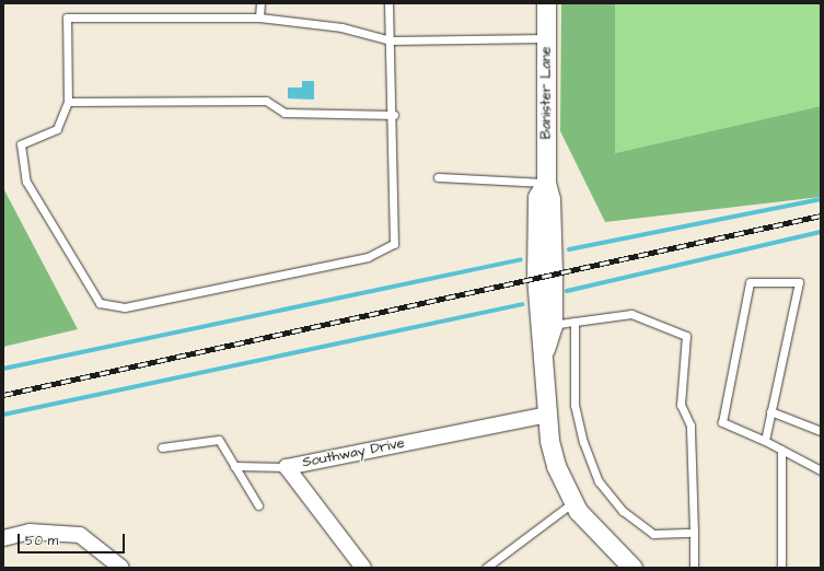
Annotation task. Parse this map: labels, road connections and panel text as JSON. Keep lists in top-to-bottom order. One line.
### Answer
{"streets":{"street":["Banister Lane","Southway Drive"]},"crossings":[["Banister Lane","Southway Drive"]],"scale_bar":"50 m"}
